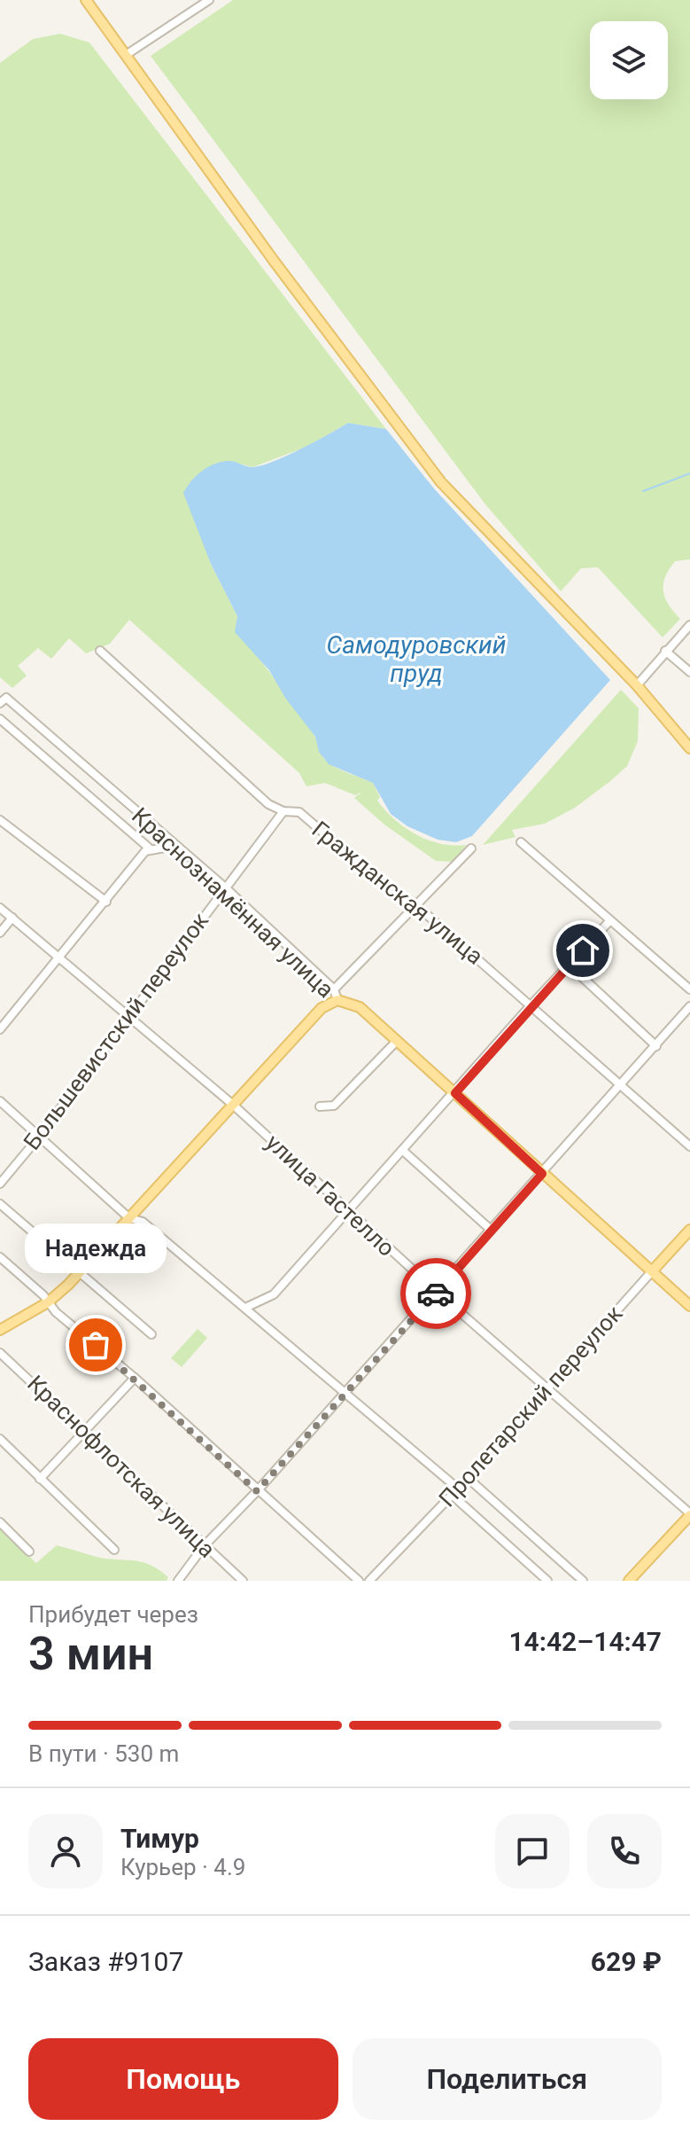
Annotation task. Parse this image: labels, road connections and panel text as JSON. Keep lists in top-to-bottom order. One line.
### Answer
{"streets":{"main road":["Краснознамённая улица","Пролетарский переулок"],"street":["Гражданская улица","Большевистский переулок","улица Гастелло","Краснофлотская улица"]},"crossings":[["Гражданская улица","Большевистский переулок"],["Краснознамённая улица","Большевистский переулок"],["Краснознамённая улица","Пролетарский переулок"],["Большевистский переулок","улица Гастелло"],["улица Гастелло","Пролетарский переулок"]],"water":["Самодуровский пруд"],"places":["Надежда"],"page":{"bubble":"Надежда","heading":["3 мин","Прибудет через","14:42–14:47"],"panel":["Тимур","Курьер · 4.9","Заказ #9107","629 ₽"],"bar":"В пути · 530 m","buttons":["Помощь","Поделиться"]}}
